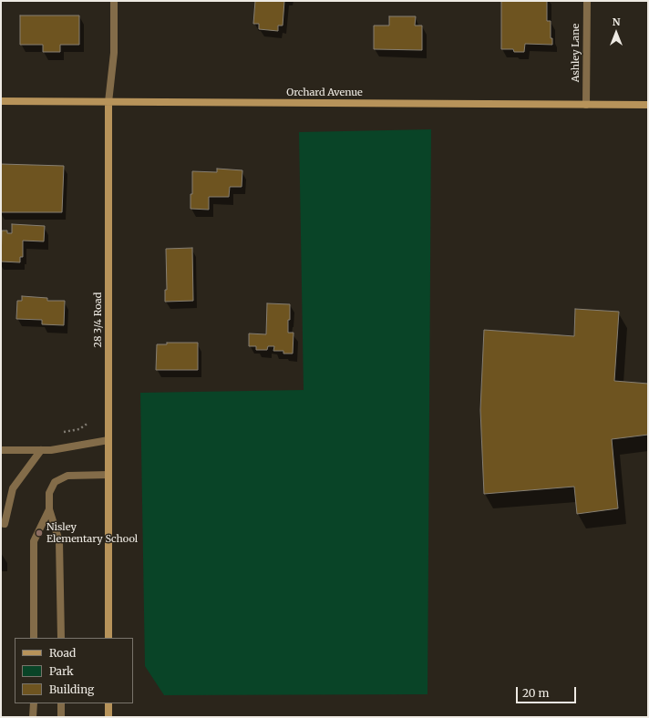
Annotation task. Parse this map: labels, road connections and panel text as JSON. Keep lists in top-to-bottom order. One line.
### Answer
{"streets":{"main road":["Orchard Avenue","28 3/4 Road"],"street":["Ashley Lane"]},"crossings":[["Ashley Lane","Orchard Avenue"],["Orchard Avenue","28 3/4 Road"]],"places":["Nisley Elementary School"],"legend":["Road","Park","Building"],"scale_bar":"20 m","north":"top"}
